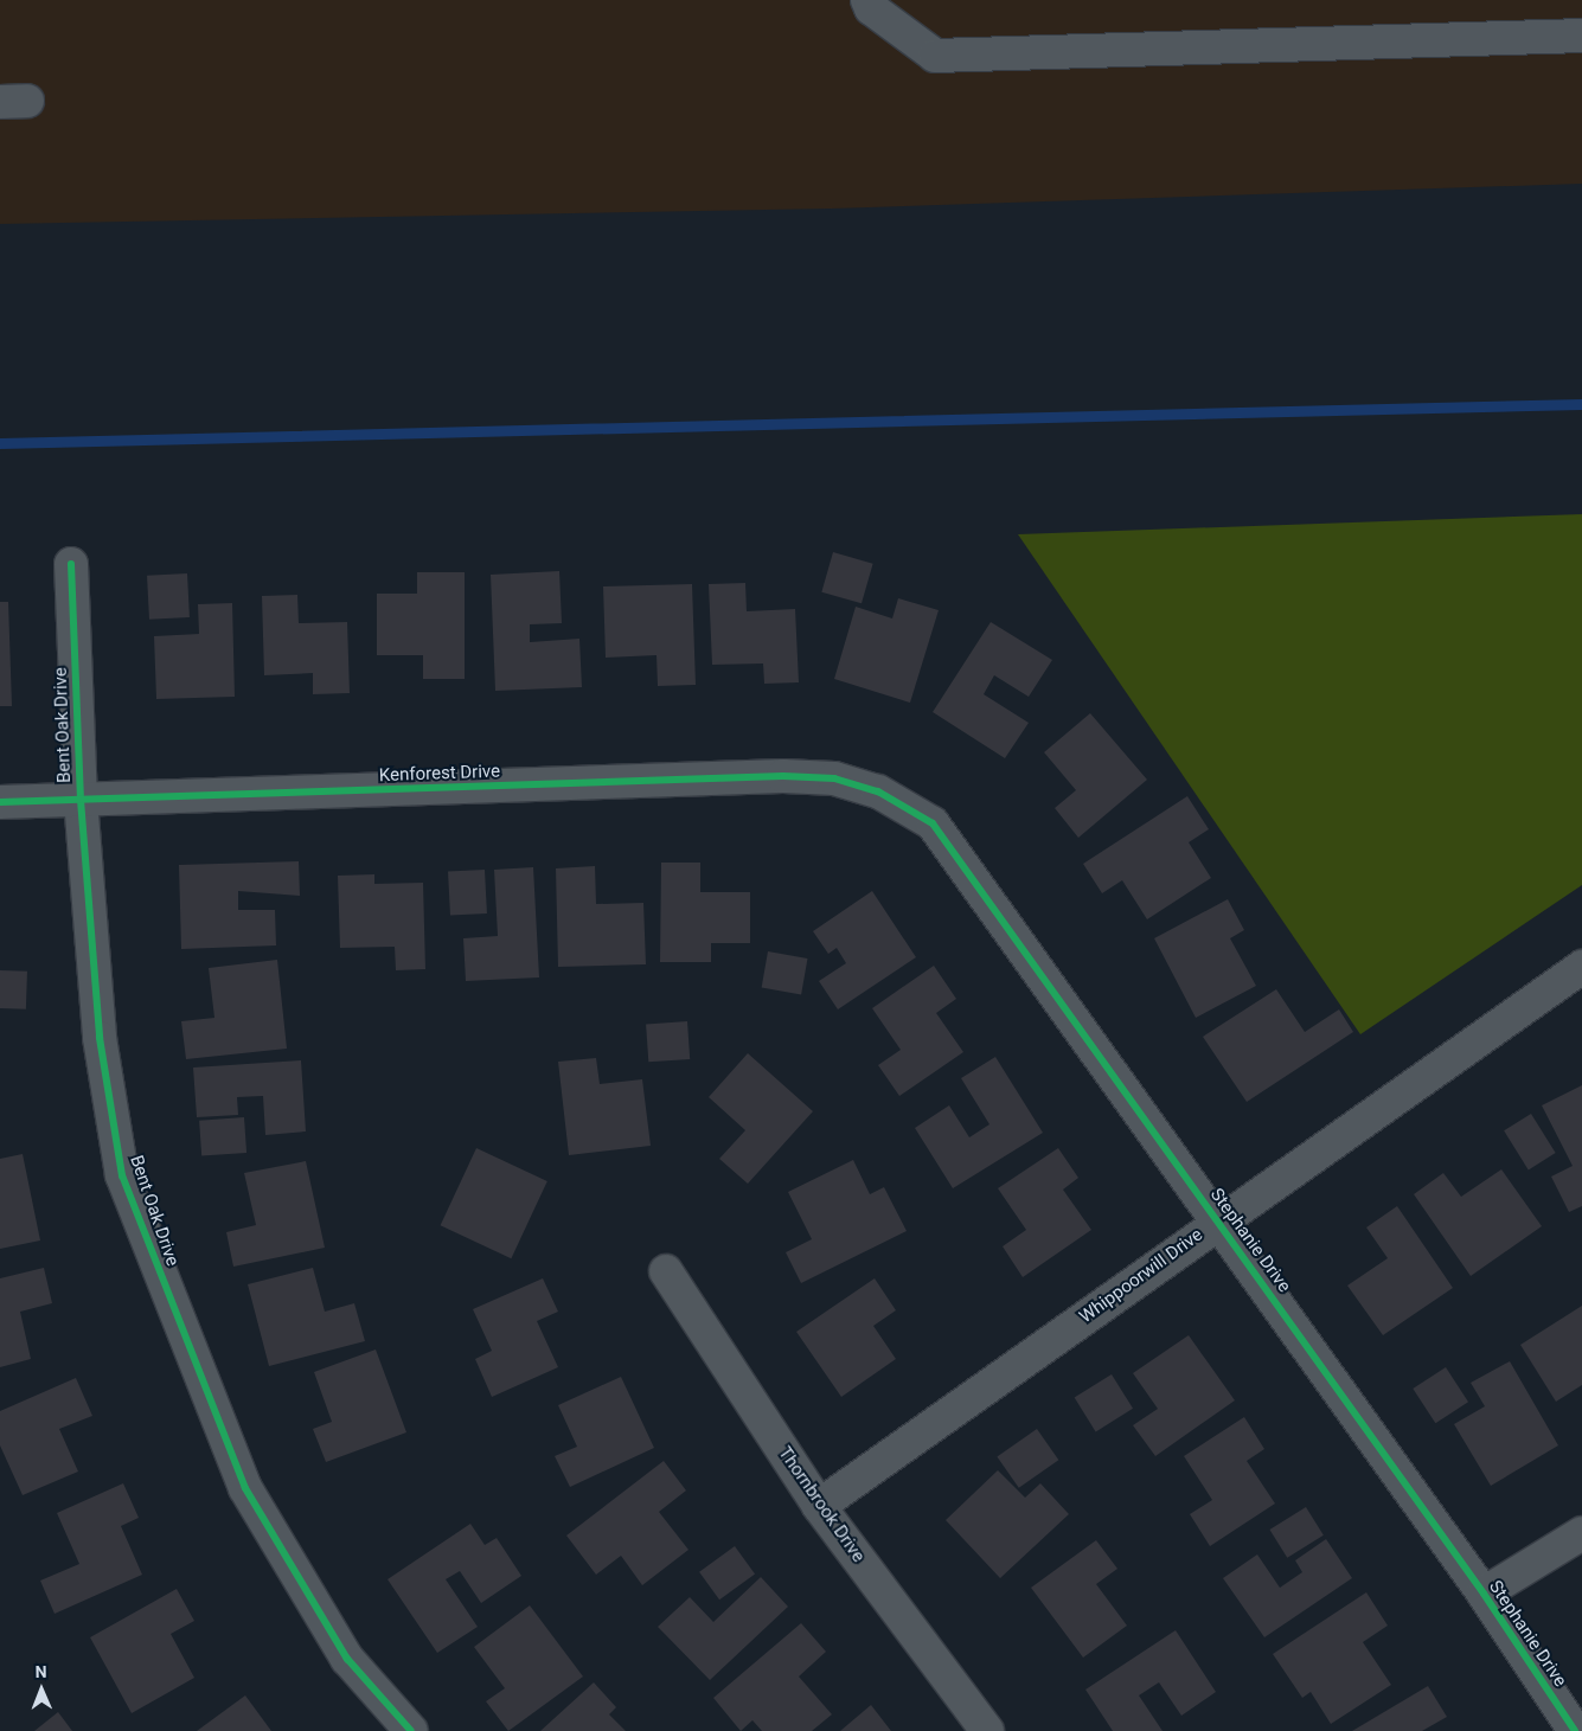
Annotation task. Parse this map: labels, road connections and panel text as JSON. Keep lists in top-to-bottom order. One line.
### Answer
{"streets":{"street":["Bent Oak Drive","Kenforest Drive","Stephanie Drive","Whippoorwill Drive","Thornbrook Drive"]},"crossings":[["Bent Oak Drive","Kenforest Drive"],["Kenforest Drive","Stephanie Drive"],["Stephanie Drive","Whippoorwill Drive"],["Whippoorwill Drive","Thornbrook Drive"]],"north":"top"}
